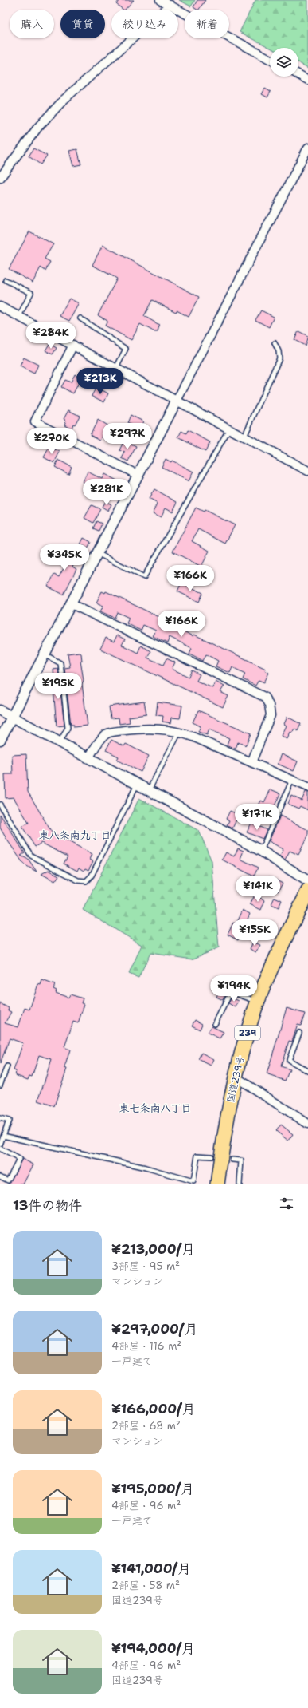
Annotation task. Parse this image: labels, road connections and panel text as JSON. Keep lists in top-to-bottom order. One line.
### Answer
{"streets":{"highway":["239","国道239号"]},"districts":["東八条南九丁目","東七条南八丁目"],"page":{"chip":["購入","賃貸","絞り込み","新着"],"price":["¥284K","¥213K","¥297K","¥270K","¥281K","¥345K","¥166K","¥166K","¥195K","¥171K","¥141K","¥155K","¥194K"],"heading":"13件の物件","list":[{"name":"¥213,000/月","note":"3部屋 · 95 m² · マンション"},{"name":"¥297,000/月","note":"4部屋 · 116 m² · 一戸建て"},{"name":"¥166,000/月","note":"2部屋 · 68 m² · マンション"},{"name":"¥195,000/月","note":"4部屋 · 96 m² · 一戸建て"},{"name":"¥141,000/月","note":"2部屋 · 58 m² · 国道239号"},{"name":"¥194,000/月","note":"4部屋 · 96 m² · 国道239号"}]}}
